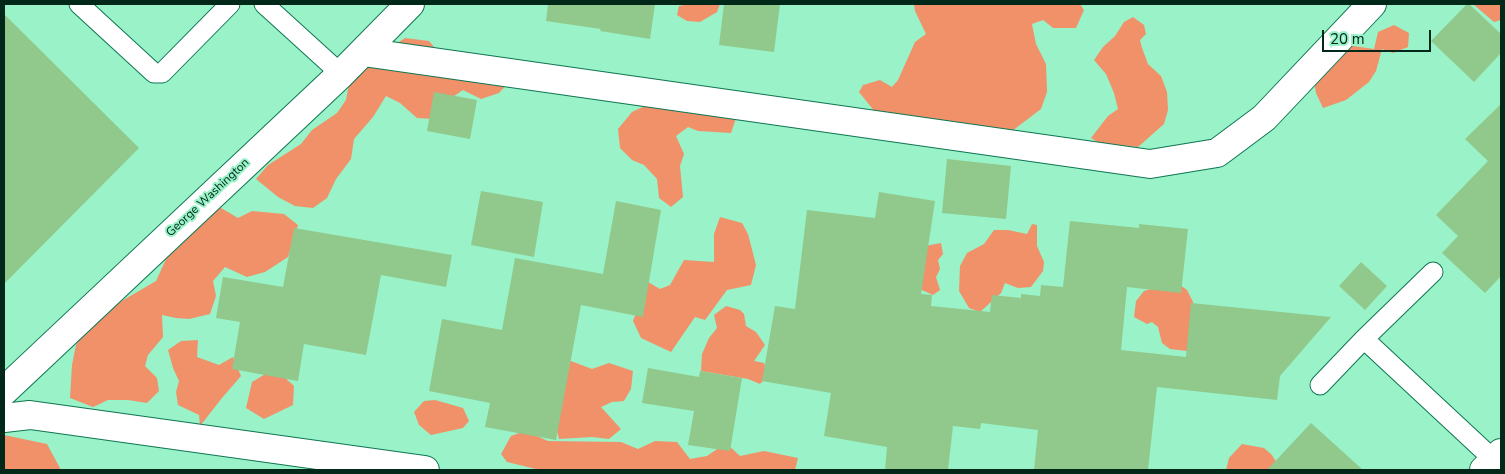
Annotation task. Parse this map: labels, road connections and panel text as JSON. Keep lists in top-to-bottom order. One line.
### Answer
{"streets":{"street":["George Washington"]},"scale_bar":"20 m"}
